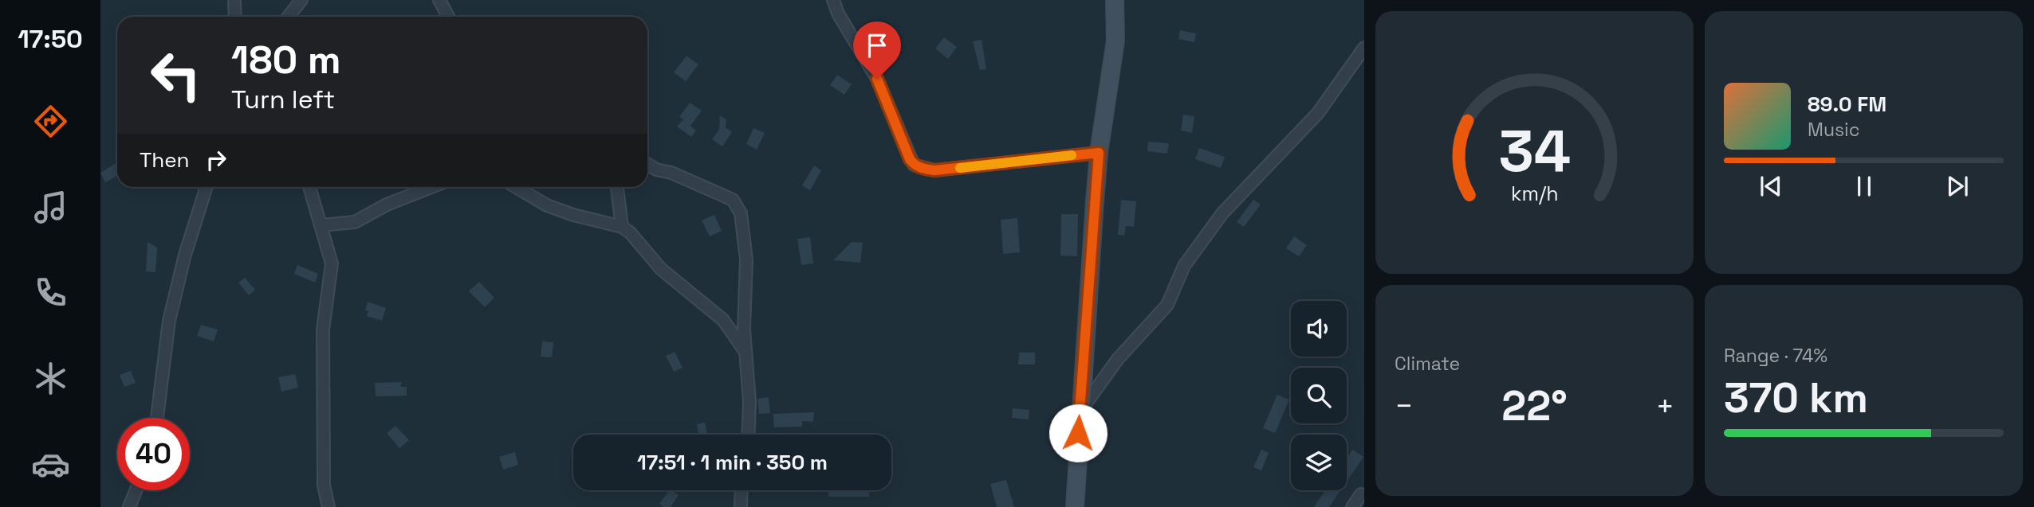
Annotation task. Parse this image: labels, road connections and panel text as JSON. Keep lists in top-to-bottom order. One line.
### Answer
{"page":{"tabs":"17:50","turn":["180 m","Turn left"],"song":["89.0 FM","Music"],"then":"Then","tile":["Climate",["Range · 74%","370 km"]],"heat":["−","22°","+"],"limit":"40","trip":"17:51 · 1 min · 350 m","gauge":["34","km/h"]}}
